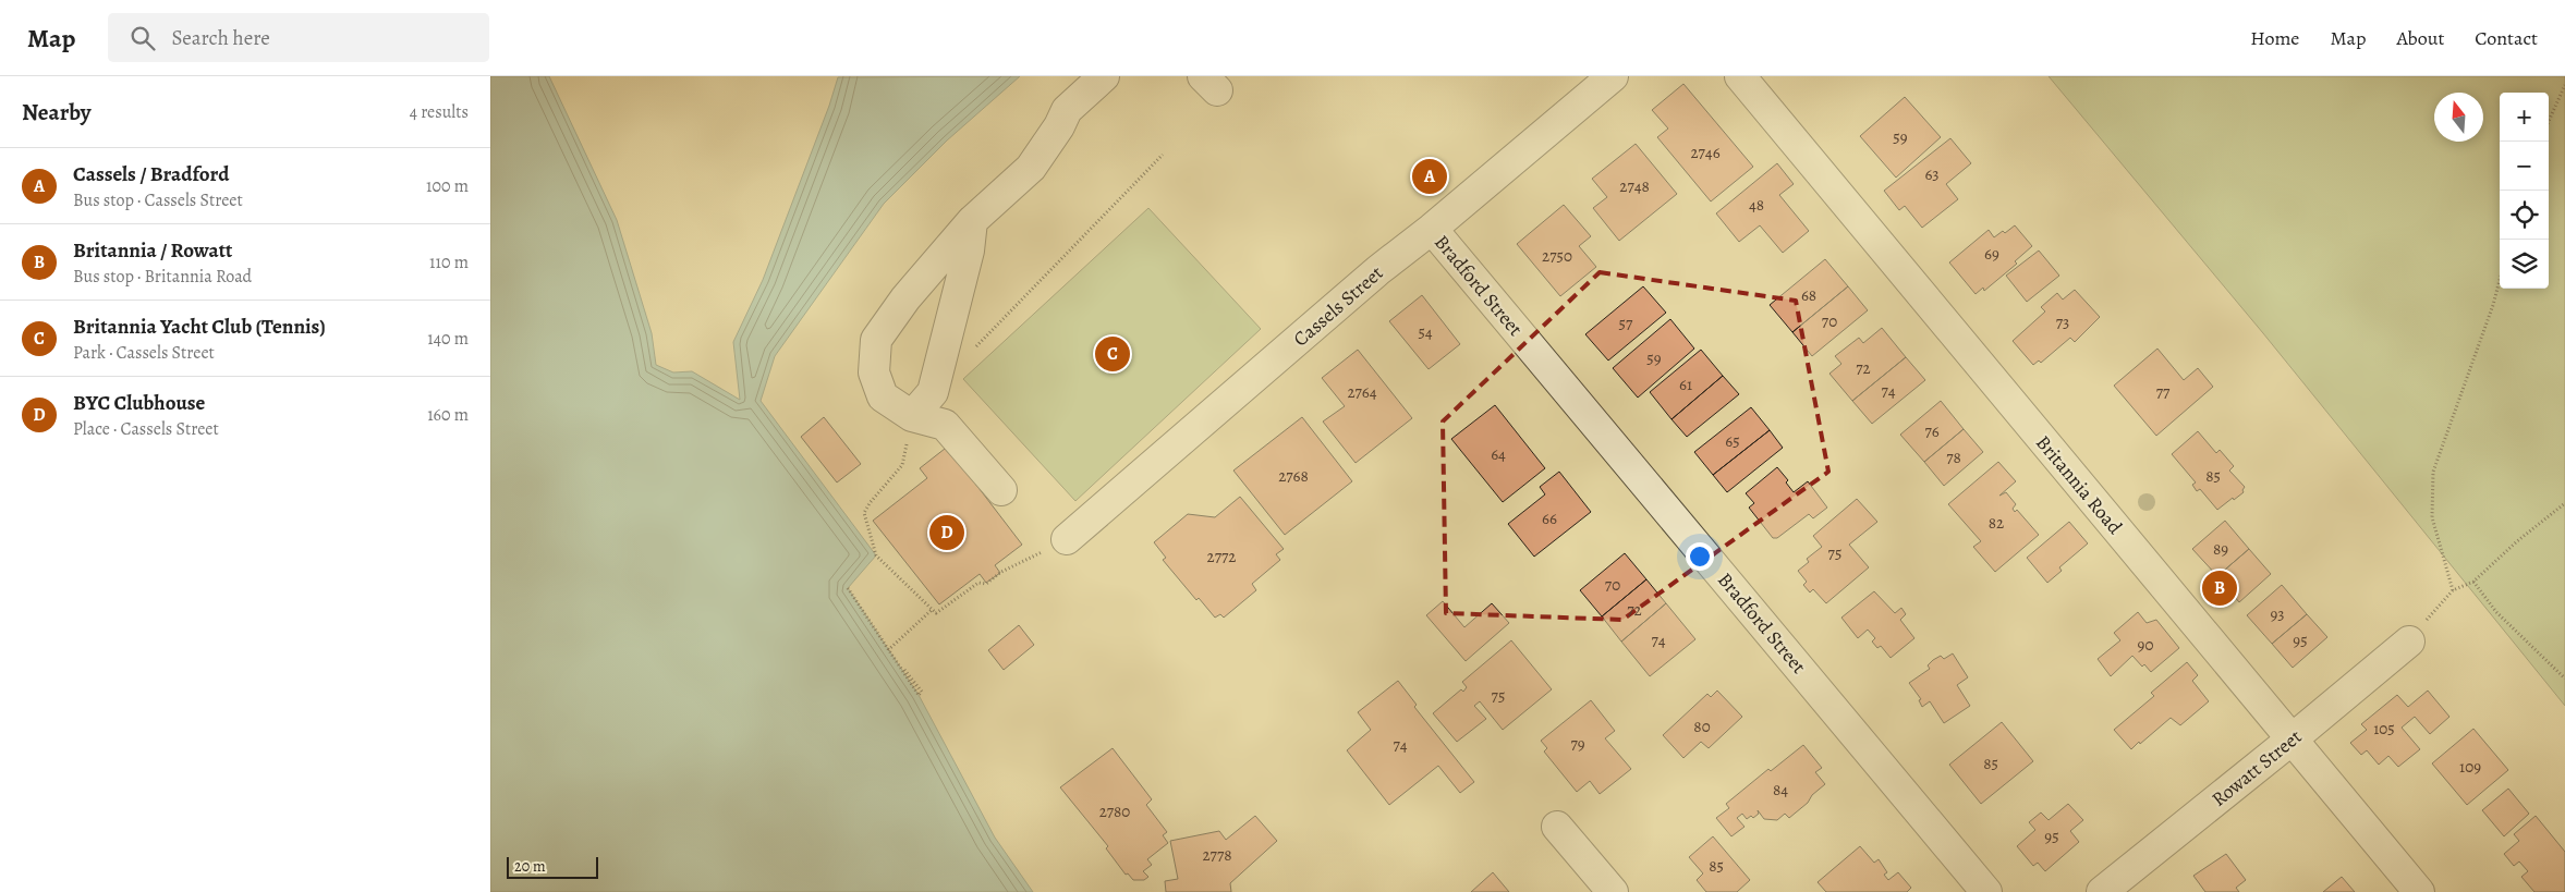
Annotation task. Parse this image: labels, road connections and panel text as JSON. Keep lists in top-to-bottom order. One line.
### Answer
{"streets":{"street":["Bradford Street","Cassels Street","Britannia Road","Rowatt Street"]},"crossings":[["Bradford Street","Cassels Street"],["Britannia Road","Rowatt Street"]],"house_numbers":["59","2746","63","2748","48","69","2750","68","70","73","57","54","59","72","61","74","2764","77","76","65","64","78","2768","85","66","82","89","75","2772","70","72","93","74","95","90","75","80","105","79","74","85","109","84","2780","95","2778","85"],"scale_bar":"20 m","north":"top","page":{"header":"Map","search":"Search here","nav":["Home","Map","About","Contact"],"heading":["Nearby","4 results"],"map_buttons":["+","−"],"list":[{"mark":"A","name":"Cassels / Bradford","note":"Bus stop · Cassels Street","value":"100 m"},{"mark":"B","name":"Britannia / Rowatt","note":"Bus stop · Britannia Road","value":"110 m"},{"mark":"C","name":"Britannia Yacht Club (Tennis)","note":"Park · Cassels Street","value":"140 m"},{"mark":"D","name":"BYC Clubhouse","note":"Place · Cassels Street","value":"160 m"}],"pins":["A","C","D","B"],"scale":"20 m"}}
